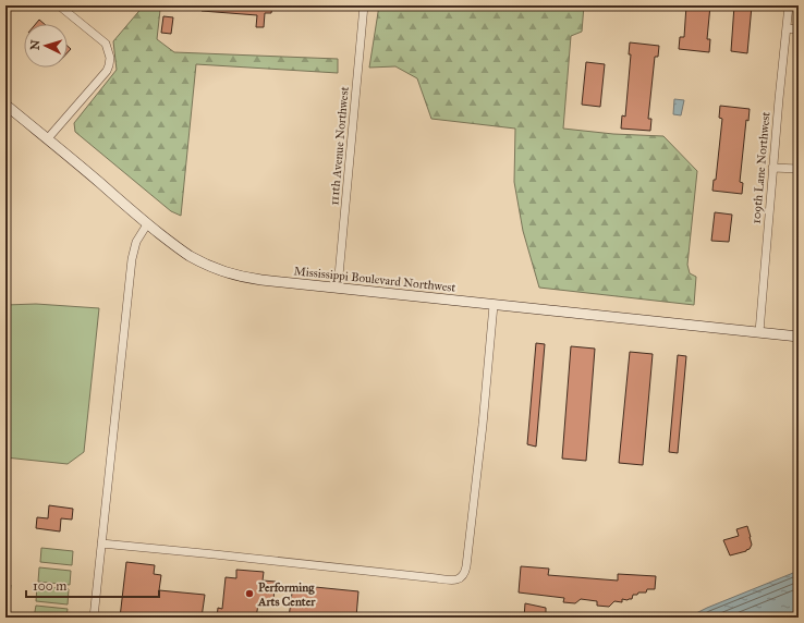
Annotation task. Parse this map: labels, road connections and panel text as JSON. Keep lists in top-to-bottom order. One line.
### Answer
{"streets":{"street":["111th Avenue Northwest","109th Lane Northwest","Mississippi Boulevard Northwest"]},"crossings":[["111th Avenue Northwest","Mississippi Boulevard Northwest"],["109th Lane Northwest","Mississippi Boulevard Northwest"]],"places":["Performing Arts Center"],"scale_bar":"100 m","north":"left"}
